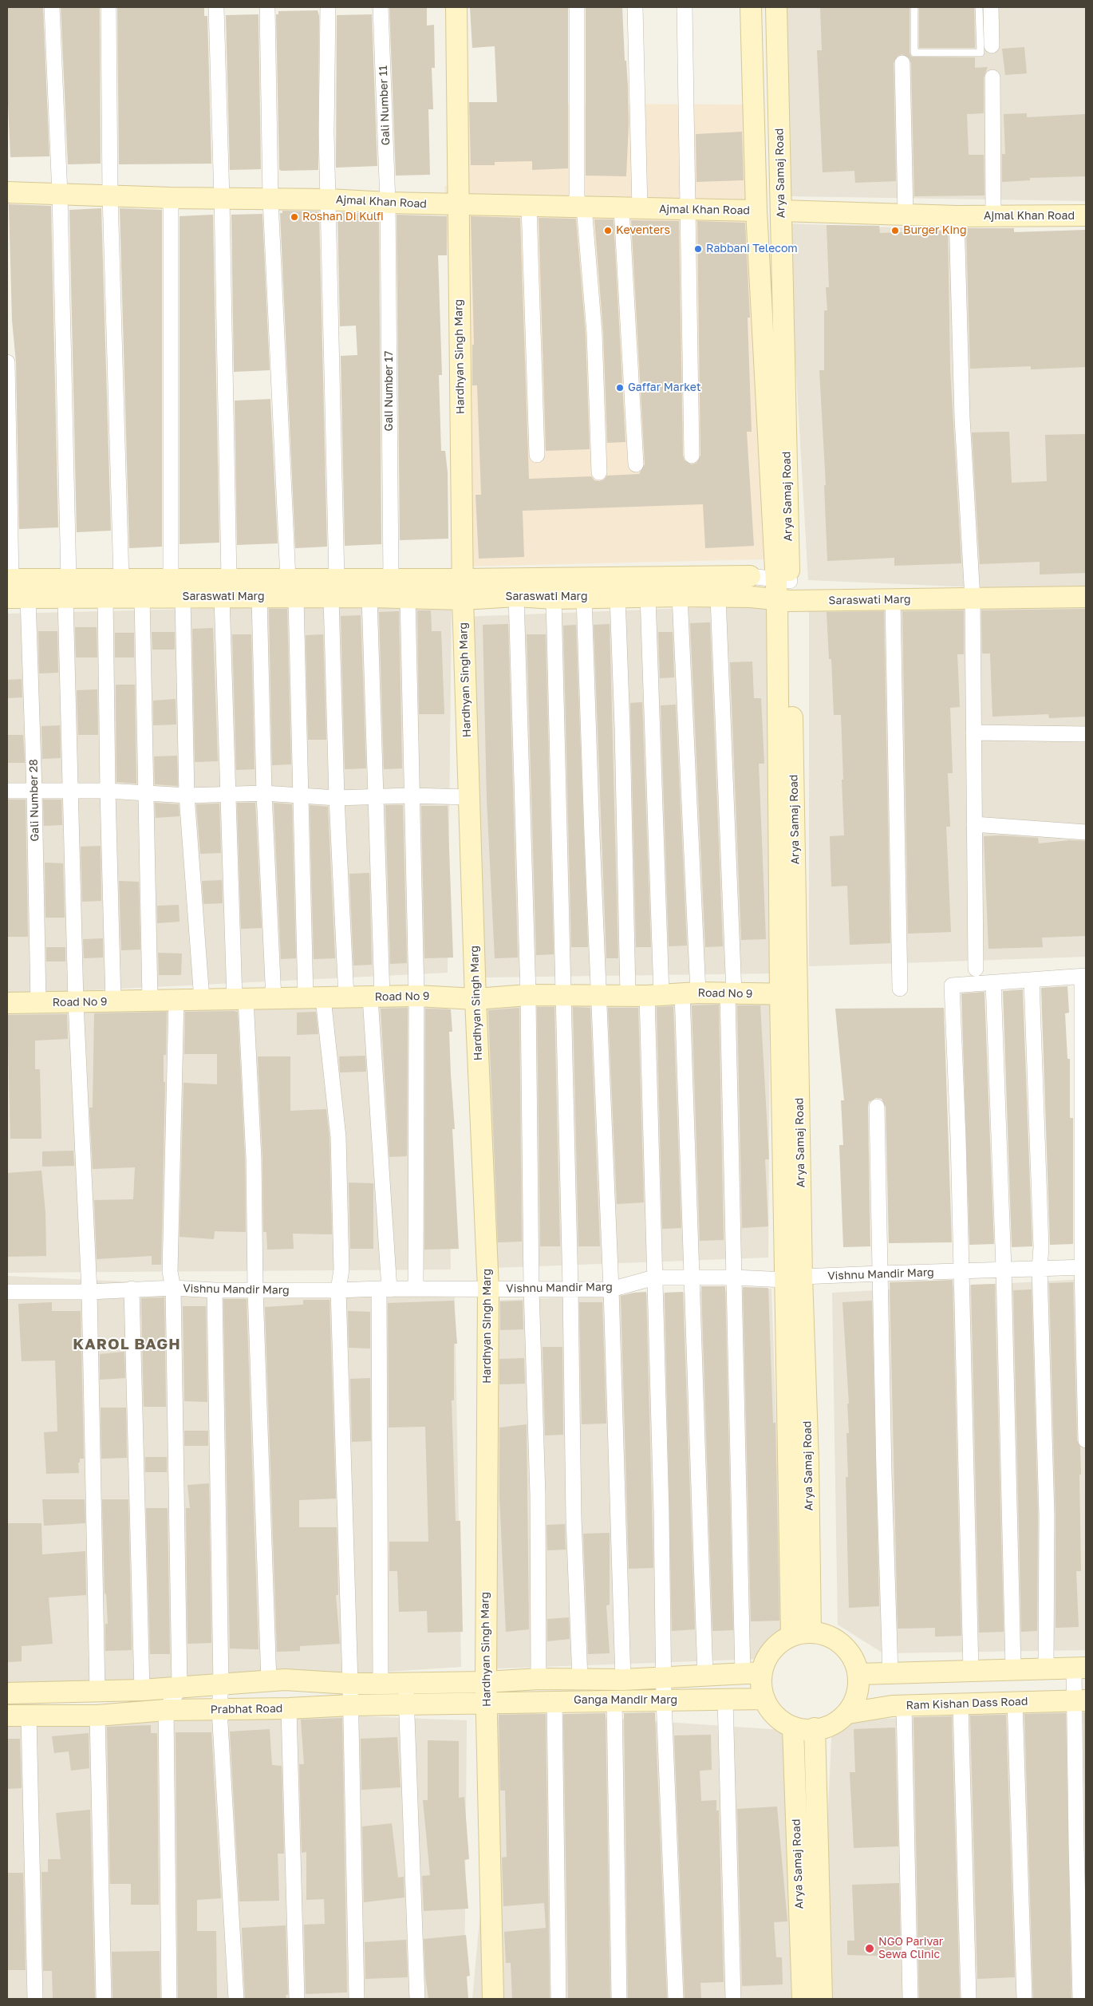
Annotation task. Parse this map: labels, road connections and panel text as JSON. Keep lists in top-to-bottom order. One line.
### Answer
{"streets":{"street":["Gali Number 11","Arya Samaj Road","Ajmal Khan Road","Hardhyan Singh Marg","Gali Number 17","Saraswati Marg","Gali Number 28","Road No 9","Vishnu Mandir Marg","Ganga Mandir Marg","Ram Kishan Dass Road","Prabhat Road"]},"crossings":[["Gali Number 11","Ajmal Khan Road"],["Gali Number 11","Gali Number 17"],["Arya Samaj Road","Ajmal Khan Road"],["Arya Samaj Road","Saraswati Marg"],["Arya Samaj Road","Road No 9"],["Arya Samaj Road","Vishnu Mandir Marg"],["Arya Samaj Road","Ganga Mandir Marg"],["Arya Samaj Road","Ram Kishan Dass Road"],["Ajmal Khan Road","Hardhyan Singh Marg"],["Ajmal Khan Road","Gali Number 17"],["Hardhyan Singh Marg","Saraswati Marg"],["Hardhyan Singh Marg","Road No 9"],["Hardhyan Singh Marg","Vishnu Mandir Marg"],["Hardhyan Singh Marg","Ganga Mandir Marg"],["Hardhyan Singh Marg","Prabhat Road"],["Gali Number 17","Saraswati Marg"],["Saraswati Marg","Gali Number 28"],["Gali Number 28","Road No 9"],["Ganga Mandir Marg","Ram Kishan Dass Road"],["Ganga Mandir Marg","Prabhat Road"]],"districts":["KAROL BAGH"],"places":["Roshan Di Kulfi","Keventers","Burger King","Rabbani Telecom","Gaffar Market","NGO Parivar Sewa Clinic"]}
